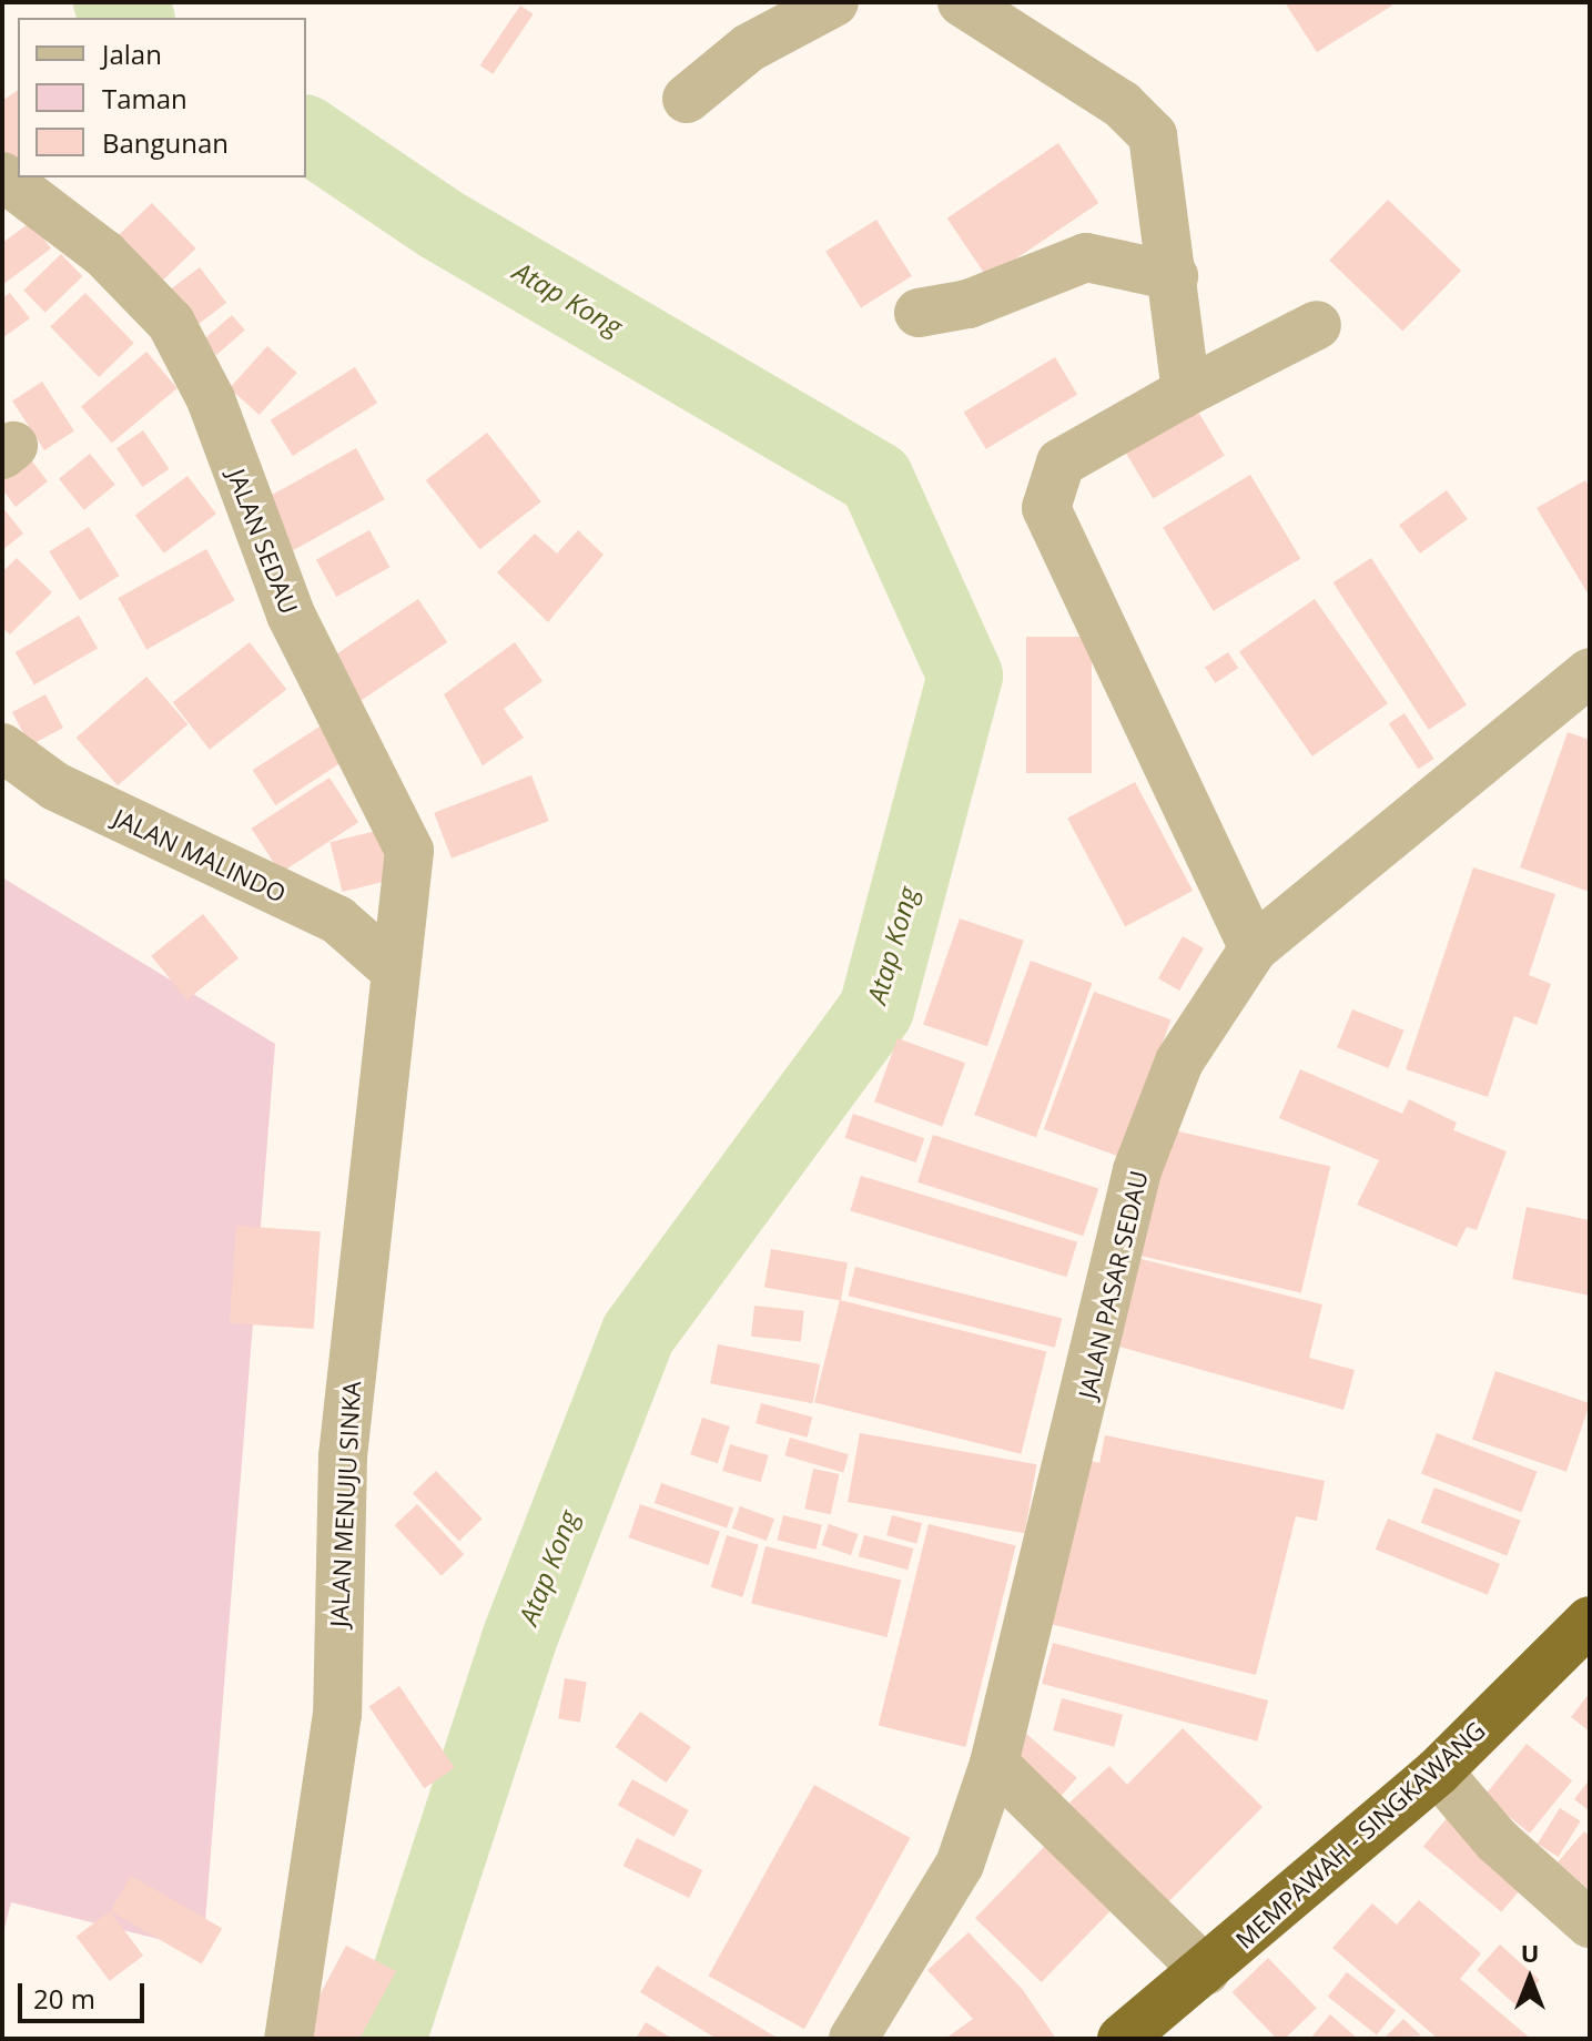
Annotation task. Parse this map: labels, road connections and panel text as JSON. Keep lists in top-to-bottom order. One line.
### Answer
{"streets":{"highway":["MEMPAWAH - SINGKAWANG"],"street":["JALAN SEDAU","JALAN MALINDO","JALAN PASAR SEDAU","JALAN MENUJU SINKA"]},"crossings":[["JALAN SEDAU","JALAN MALINDO"],["JALAN SEDAU","JALAN MENUJU SINKA"],["JALAN MALINDO","JALAN MENUJU SINKA"]],"water":["Atap Kong"],"legend":["Jalan","Taman","Bangunan"],"scale_bar":"20 m","north":"top"}
